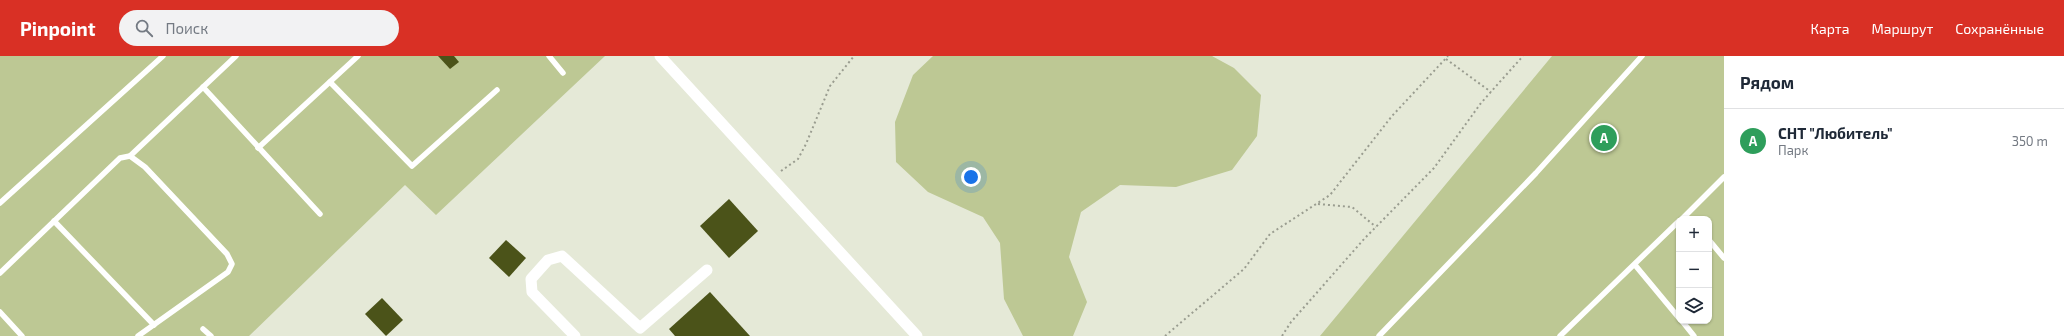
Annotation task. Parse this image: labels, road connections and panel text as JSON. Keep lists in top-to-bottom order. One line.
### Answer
{"page":{"header":"Pinpoint","search":"Поиск","nav":["Карта","Маршрут","Сохранённые"],"heading":"Рядом","list":[{"mark":"A","name":"СНТ \"Любитель\"","note":"Парк","value":"350 m"}],"pins":"A","map_buttons":["+","−"]}}
